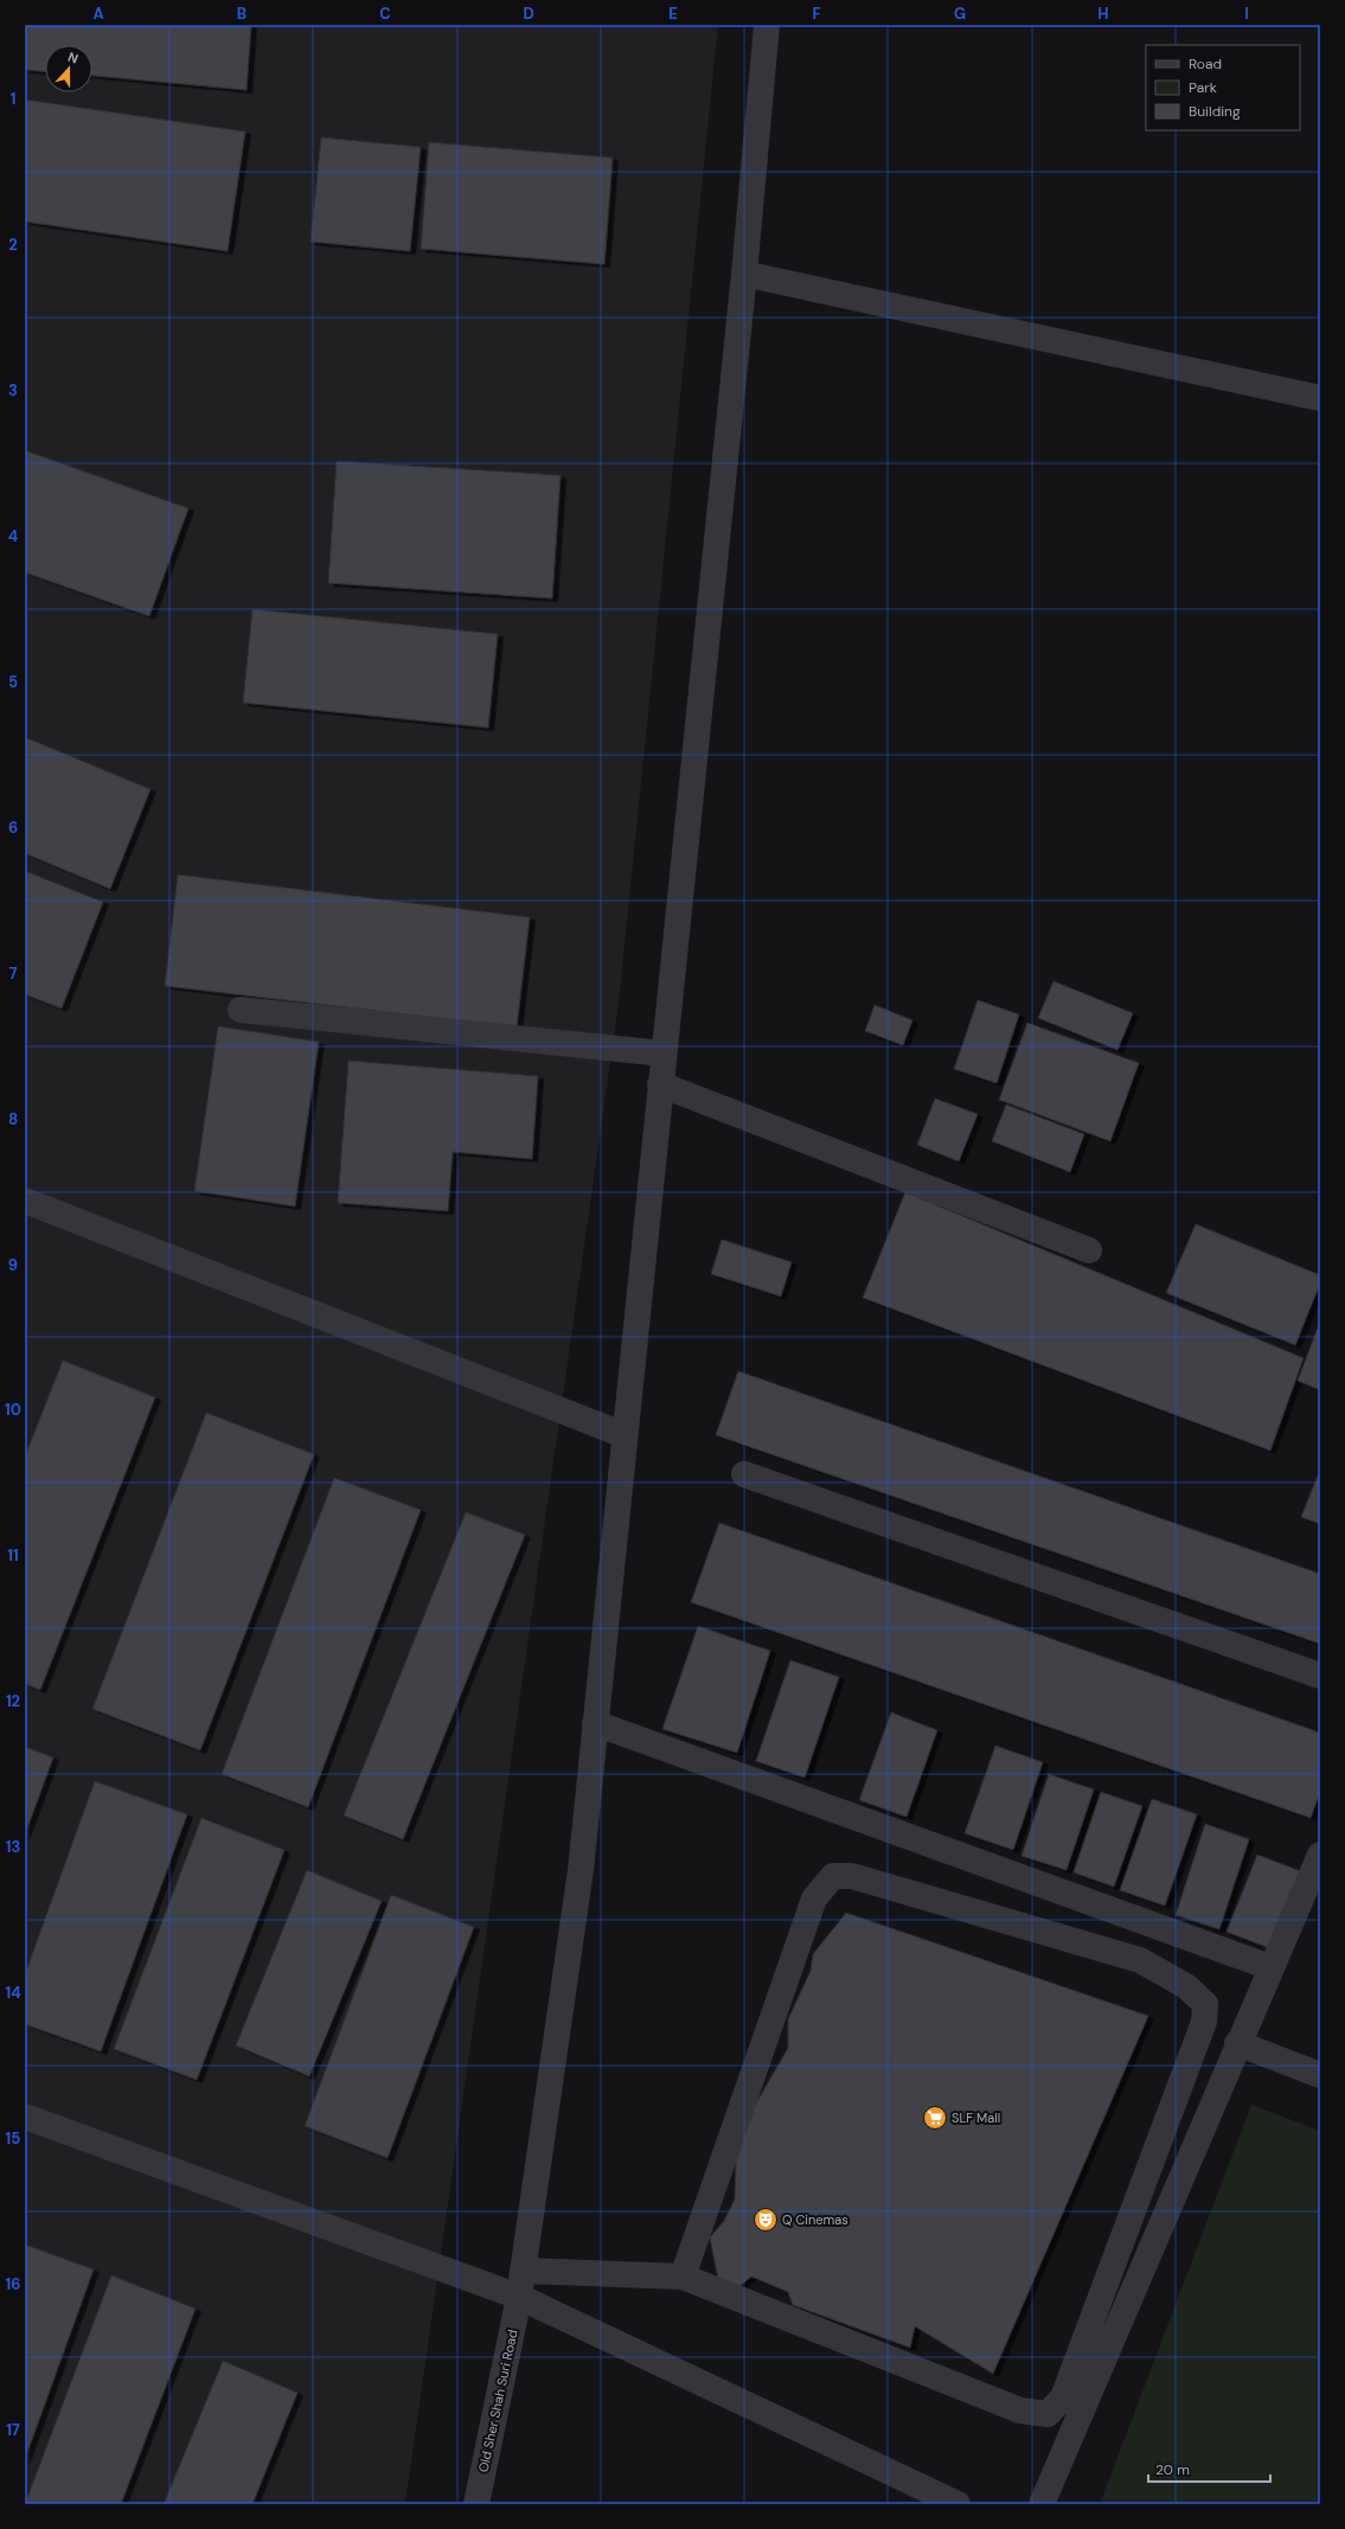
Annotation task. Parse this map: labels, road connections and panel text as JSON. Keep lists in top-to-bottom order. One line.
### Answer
{"streets":{"street":["Old Sher Shah Suri Road"]},"places":{"supermarket":["SLF Mall"],"theatre":["Q Cinemas"]},"legend":["Road","Park","Building"],"scale_bar":"20 m","north":"top","grid":{"columns":["A","B","C","D","E","F","G","H","I"],"rows":["1","2","3","4","5","6","7","8","9","10","11","12","13","14","15","16","17"]}}
